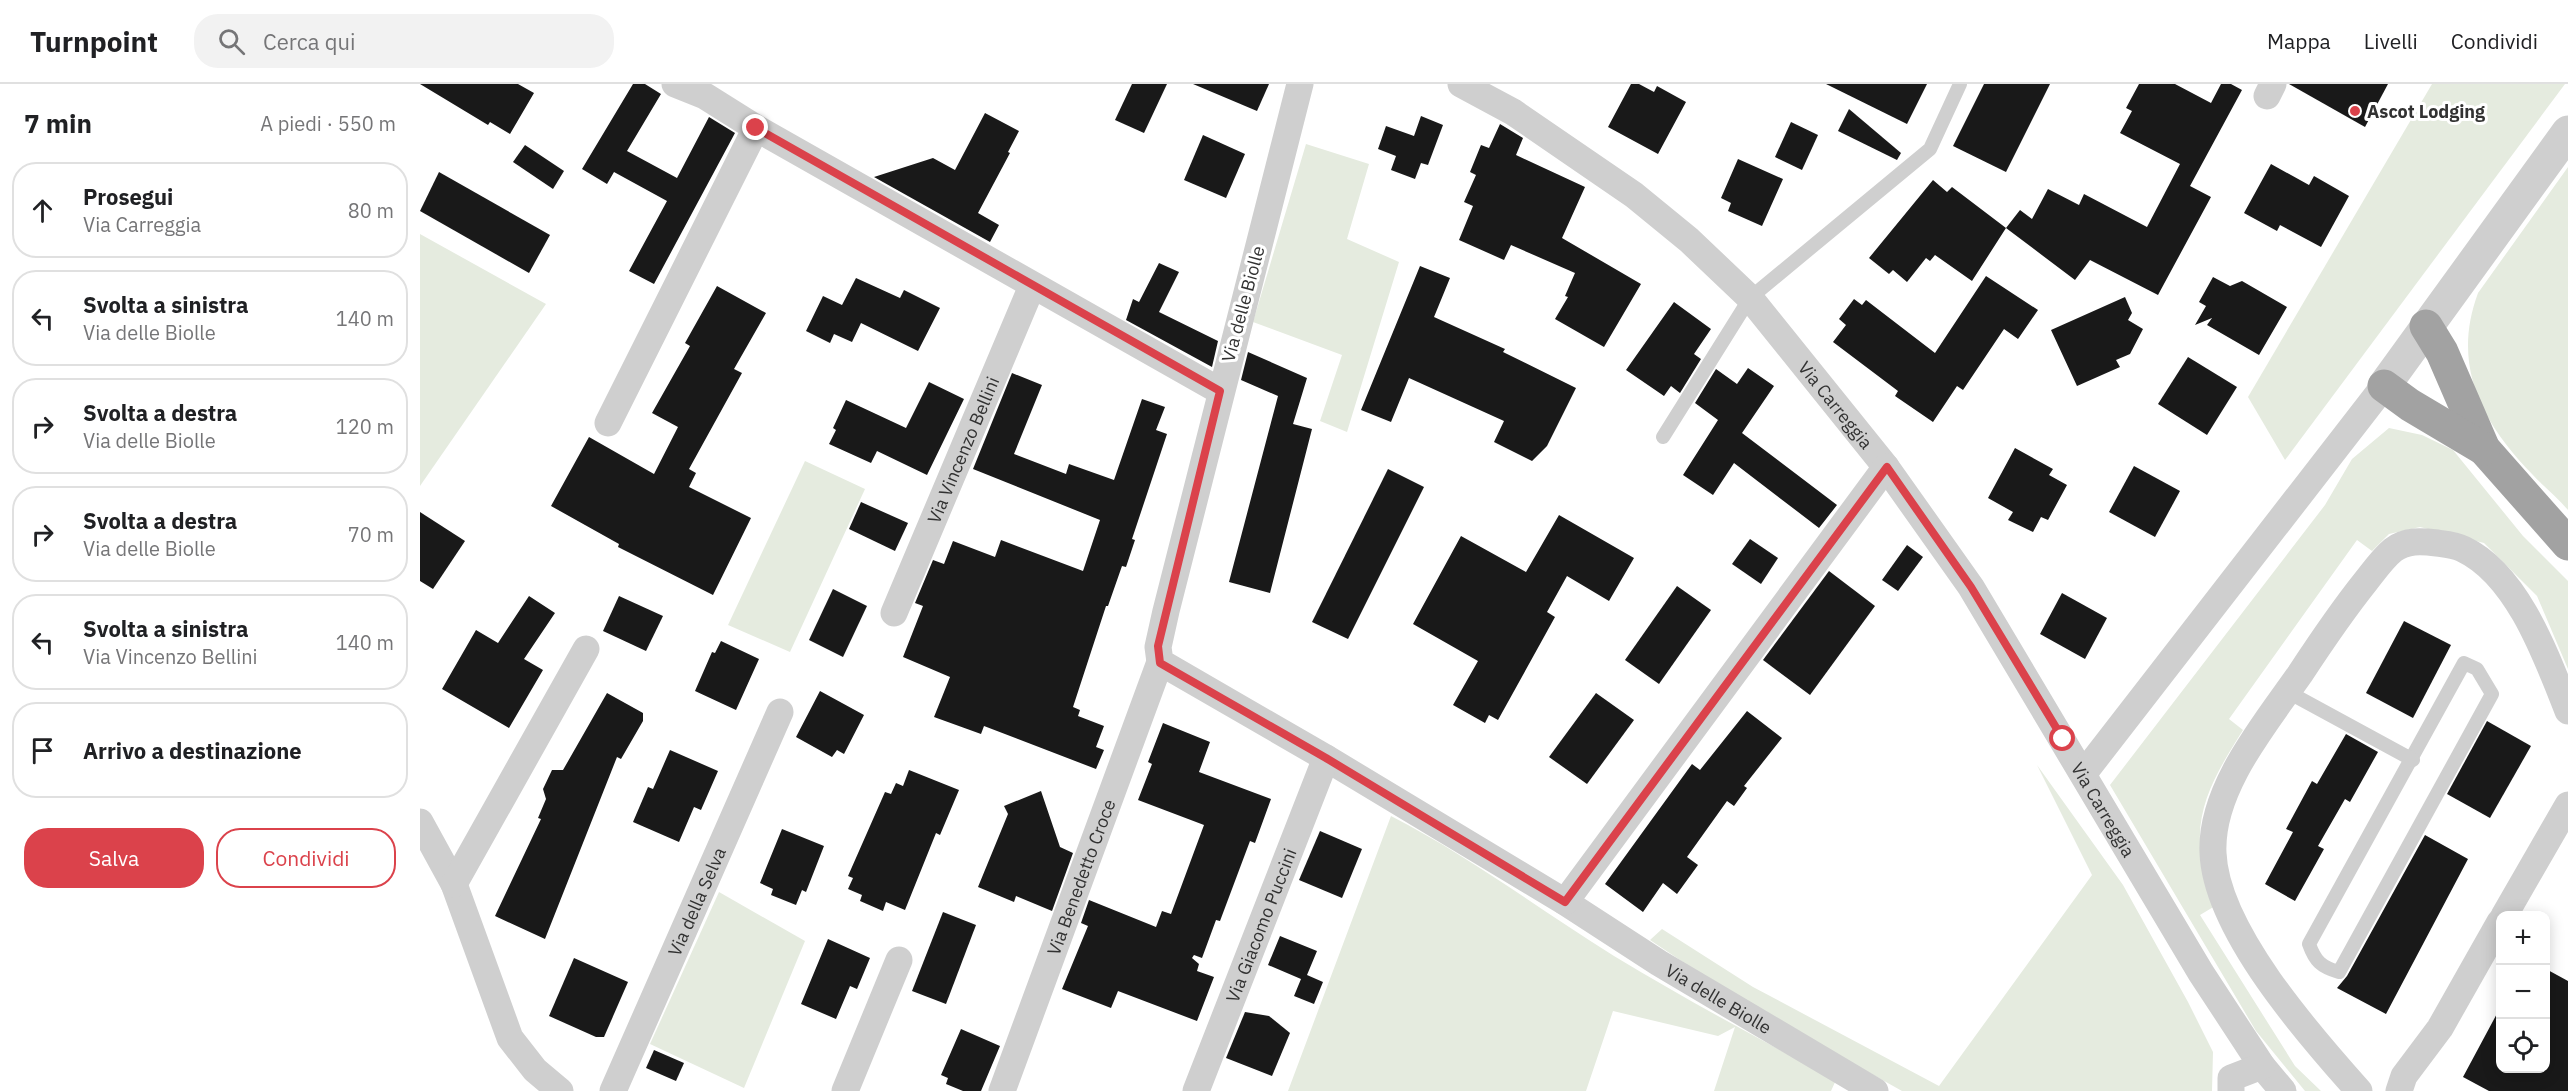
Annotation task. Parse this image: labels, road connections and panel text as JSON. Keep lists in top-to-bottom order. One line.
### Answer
{"streets":{"street":["Via delle Biolle","Via Carreggia","Via Vincenzo Bellini","Via Benedetto Croce","Via della Selva","Via Giacomo Puccini"]},"crossings":[["Via delle Biolle","Via Benedetto Croce"],["Via delle Biolle","Via Giacomo Puccini"]],"places":["Ascot Lodging"],"page":{"header":"Turnpoint","search":"Cerca qui","nav":["Mappa","Livelli","Condividi"],"heading":["7 min","A piedi · 550 m"],"list":[["Prosegui","Via Carreggia","80 m"],["Svolta a sinistra","Via delle Biolle","140 m"],["Svolta a destra","Via delle Biolle","120 m"],["Svolta a destra","Via delle Biolle","70 m"],["Svolta a sinistra","Via Vincenzo Bellini","140 m"],"Arrivo a destinazione"],"buttons":["Salva","Condividi"],"map_buttons":["+","−"]}}
